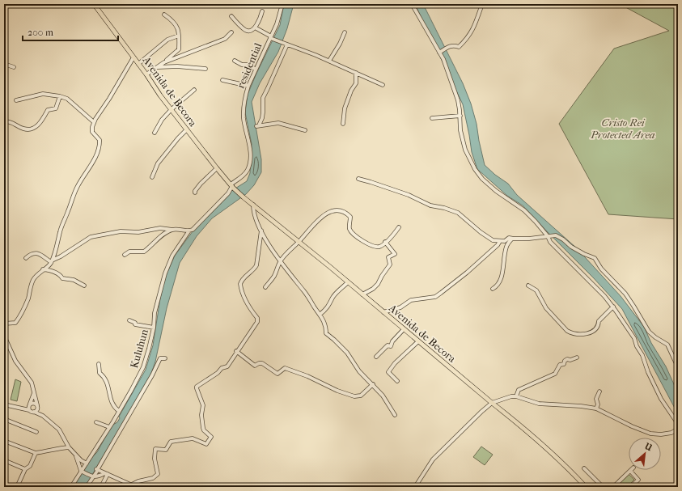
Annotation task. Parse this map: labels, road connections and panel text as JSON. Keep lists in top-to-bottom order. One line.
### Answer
{"streets":{"main road":["Avenida de Becora"],"street":["residential","Kuluhun"]},"crossings":[["residential","Avenida de Becora"],["residential","Kuluhun"]],"parks":["Cristo Rei Protected Area"],"scale_bar":"200 m","north":"top right"}
